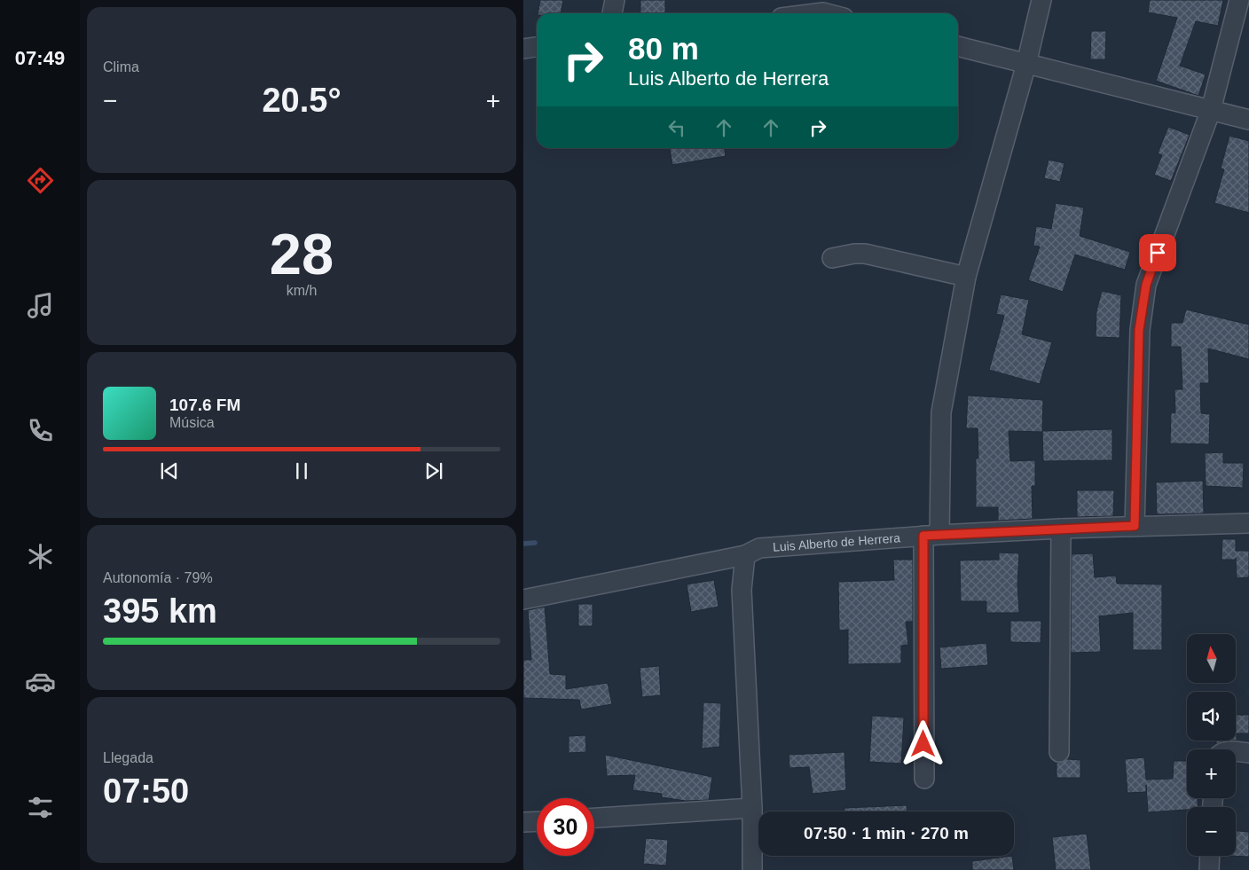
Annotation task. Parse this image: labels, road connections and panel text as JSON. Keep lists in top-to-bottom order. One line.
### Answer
{"streets":{"street":["Luis Alberto de Herrera"]},"north":"top","page":{"tabs":"07:49","tile":["Clima",["28","km/h"],["Autonomía · 79%","395 km"],["Llegada","07:50"]],"turn":["80 m","Luis Alberto de Herrera"],"heat":["−","20.5°","+"],"song":["107.6 FM","Música"],"map_buttons":["+","−"],"limit":"30","trip":"07:50 · 1 min · 270 m"}}
